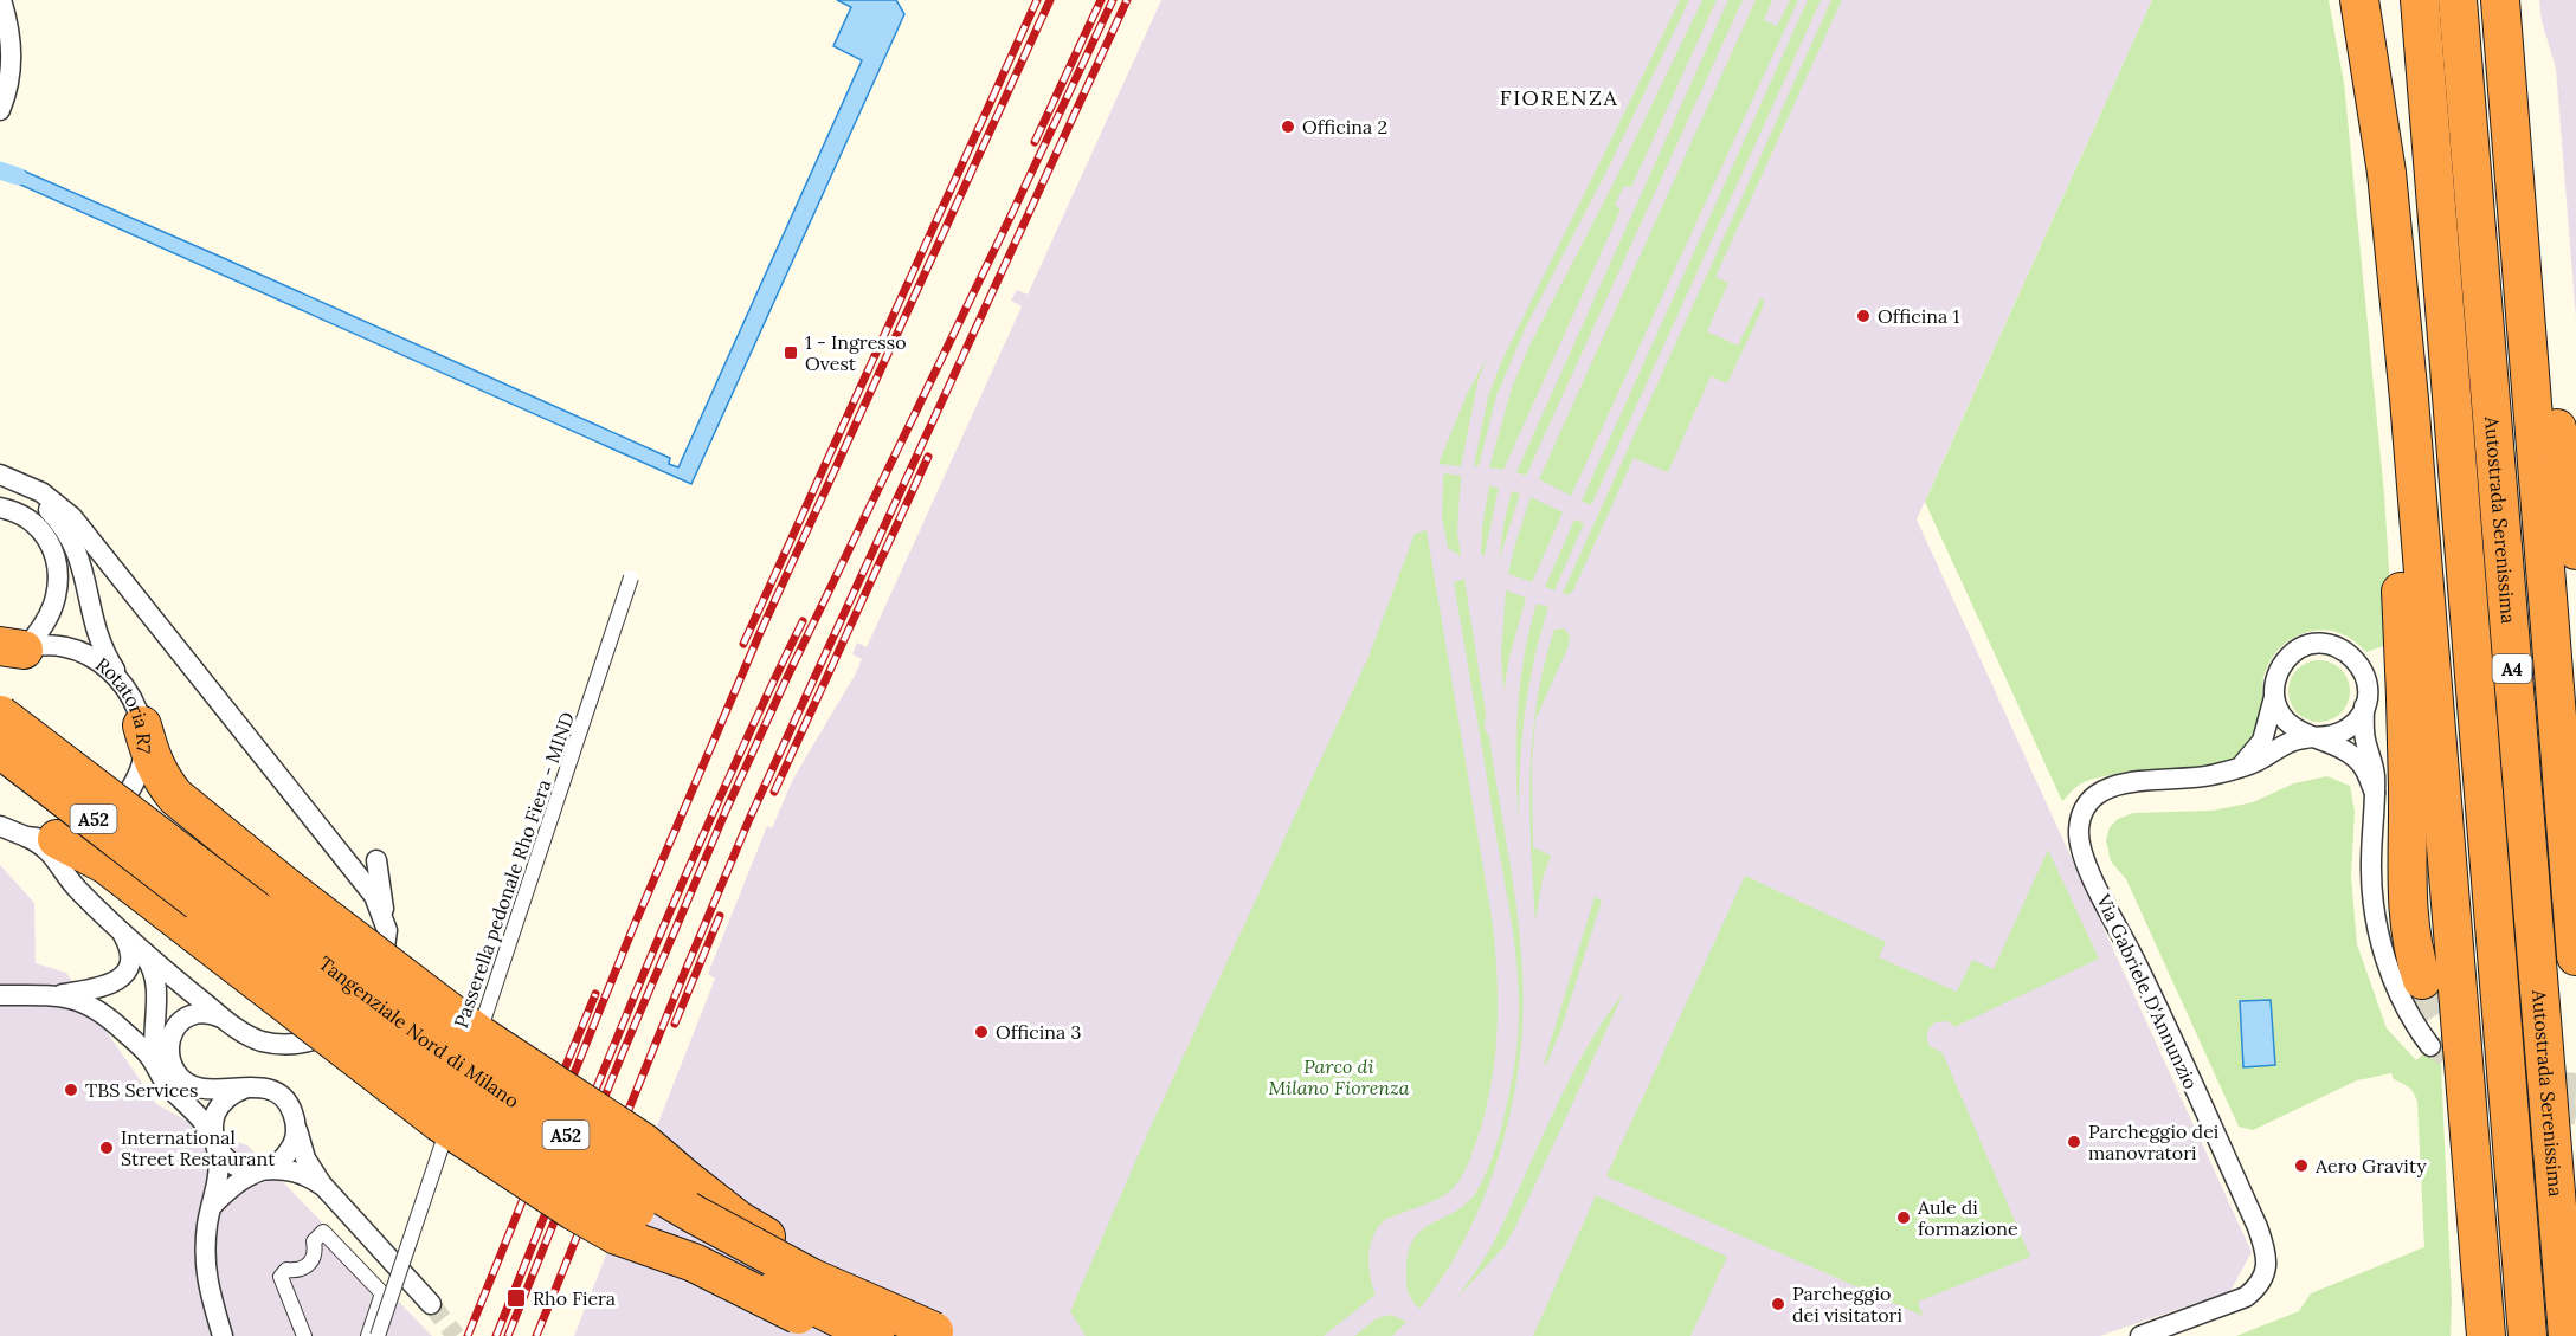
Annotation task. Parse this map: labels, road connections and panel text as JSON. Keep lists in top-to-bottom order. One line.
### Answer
{"streets":{"highway":["Autostrada Serenissima","A4","A52","Tangenziale Nord di Milano"],"street":["Rotatoria R7","Passerella pedonale Rho Fiera - MIND","Via Gabriele D'Annunzio"]},"districts":["FIORENZA"],"parks":["Parco di Milano Fiorenza"],"places":{"other":["Officina 2","Officina 1","Officina 3","TBS Services","Parcheggio dei manovratori","International Street Restaurant","Aero Gravity","Aule di formazione","Parcheggio dei visitatori"],"transit":["1 - Ingresso Ovest","Rho Fiera"]}}
